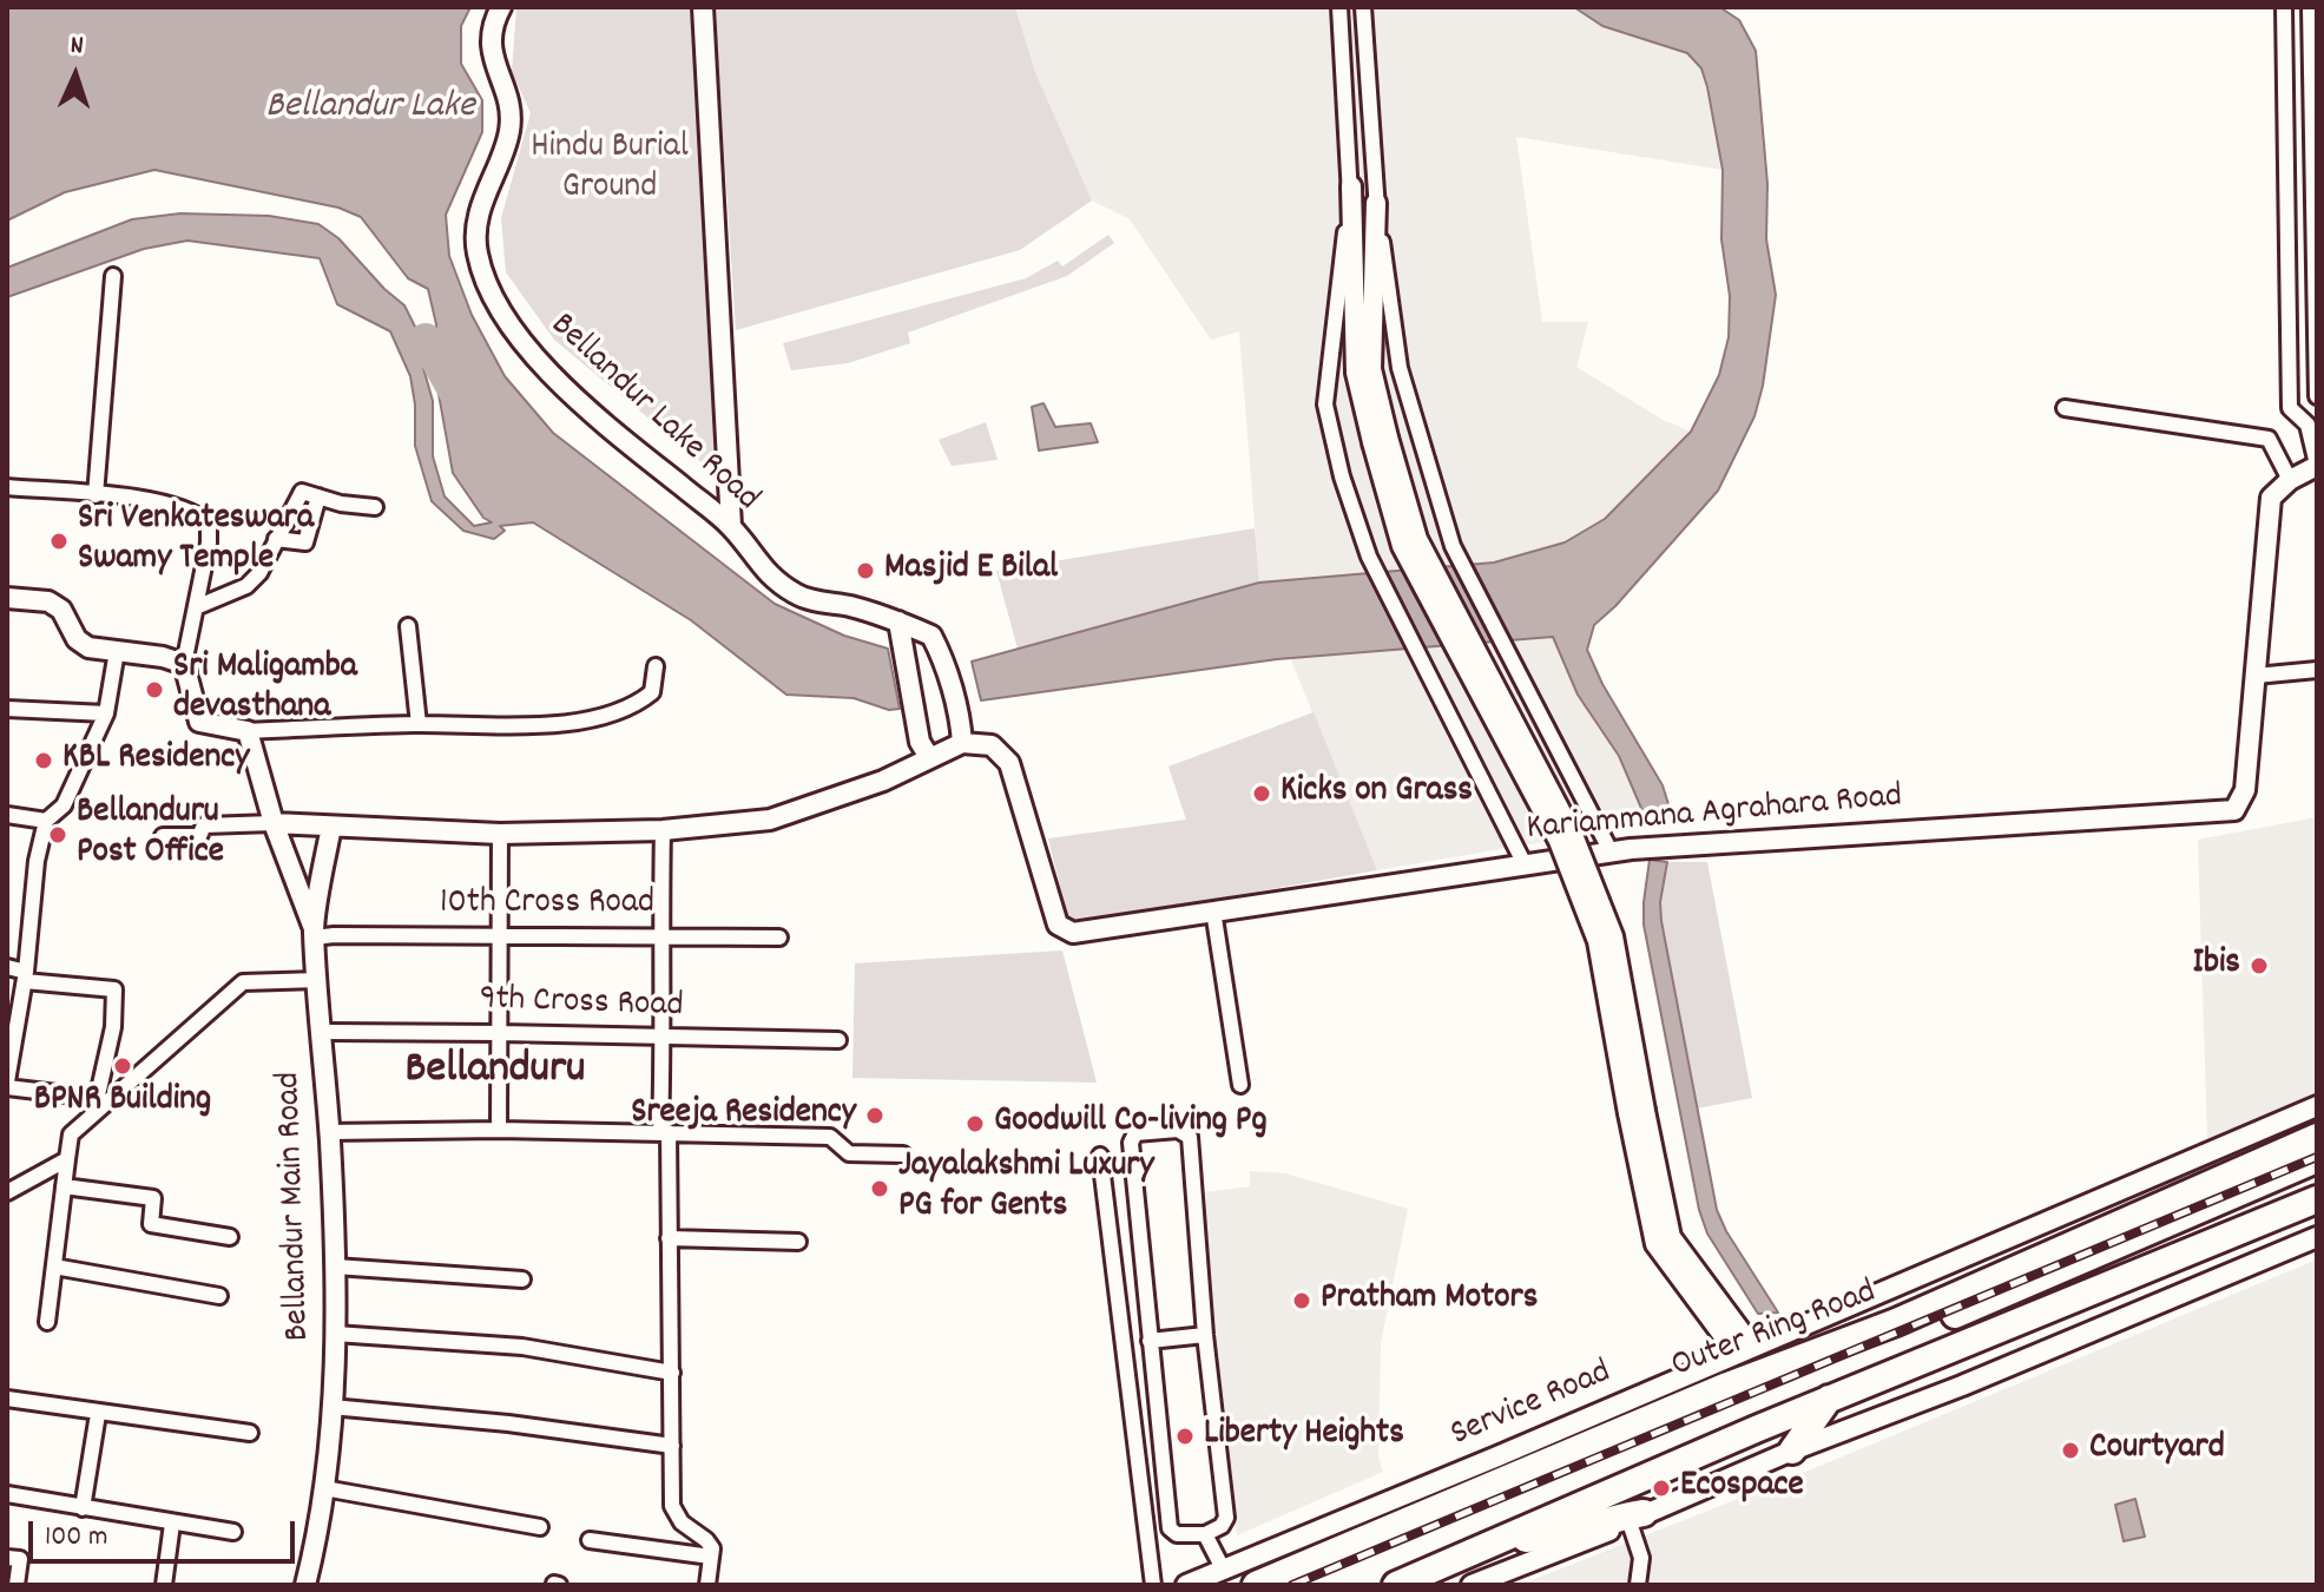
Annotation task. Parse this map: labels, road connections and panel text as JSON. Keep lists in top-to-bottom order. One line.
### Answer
{"streets":{"highway":["Outer Ring Road"],"street":["Bellandur Lake Road","Kariammana Agrahara Road","10th Cross Road","9th Cross Road","Bellandur Main Road","Service Road"]},"crossings":[["Bellandur Lake Road","Kariammana Agrahara Road"],["10th Cross Road","Bellandur Main Road"],["9th Cross Road","Bellandur Main Road"],["Outer Ring Road","Service Road"]],"districts":["Bellanduru"],"water":["Bellandur Lake"],"parks":["Hindu Burial Ground"],"places":["Sri Venkateswara Swamy Temple","Masjid E Bilal","Sri Maligamba devasthana","KBL Residency","Kicks on Grass","Bellanduru Post Office","Ibis","BPNR Building","Sreeja Residency","Goodwill Co-living Pg","Jayalakshmi Luxury PG for Gents","Pratham Motors","Liberty Heights","Courtyard","Ecospace"],"scale_bar":"100 m","north":"top"}
